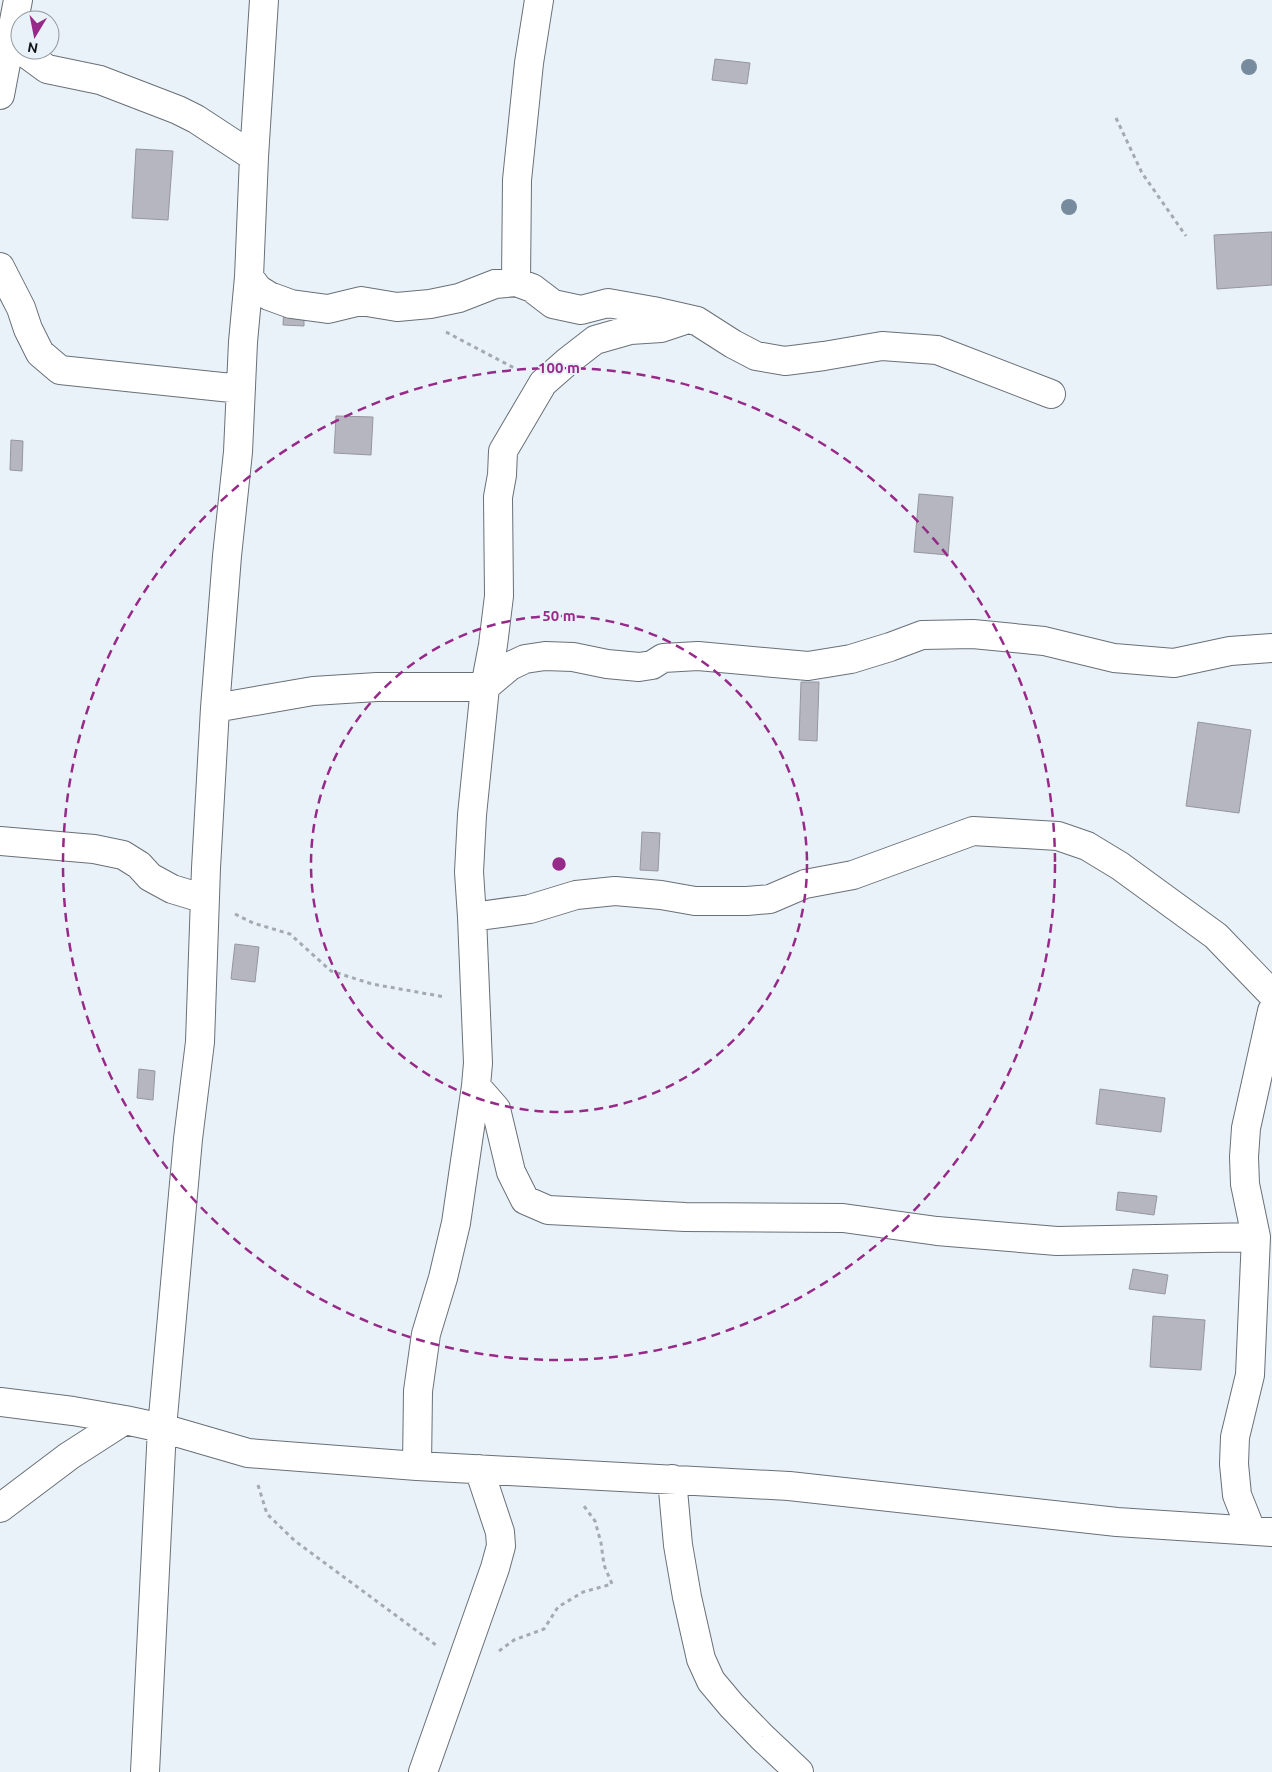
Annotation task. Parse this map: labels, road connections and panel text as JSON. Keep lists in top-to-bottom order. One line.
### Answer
{"north":"bottom","rings":["100 m","50 m"]}
